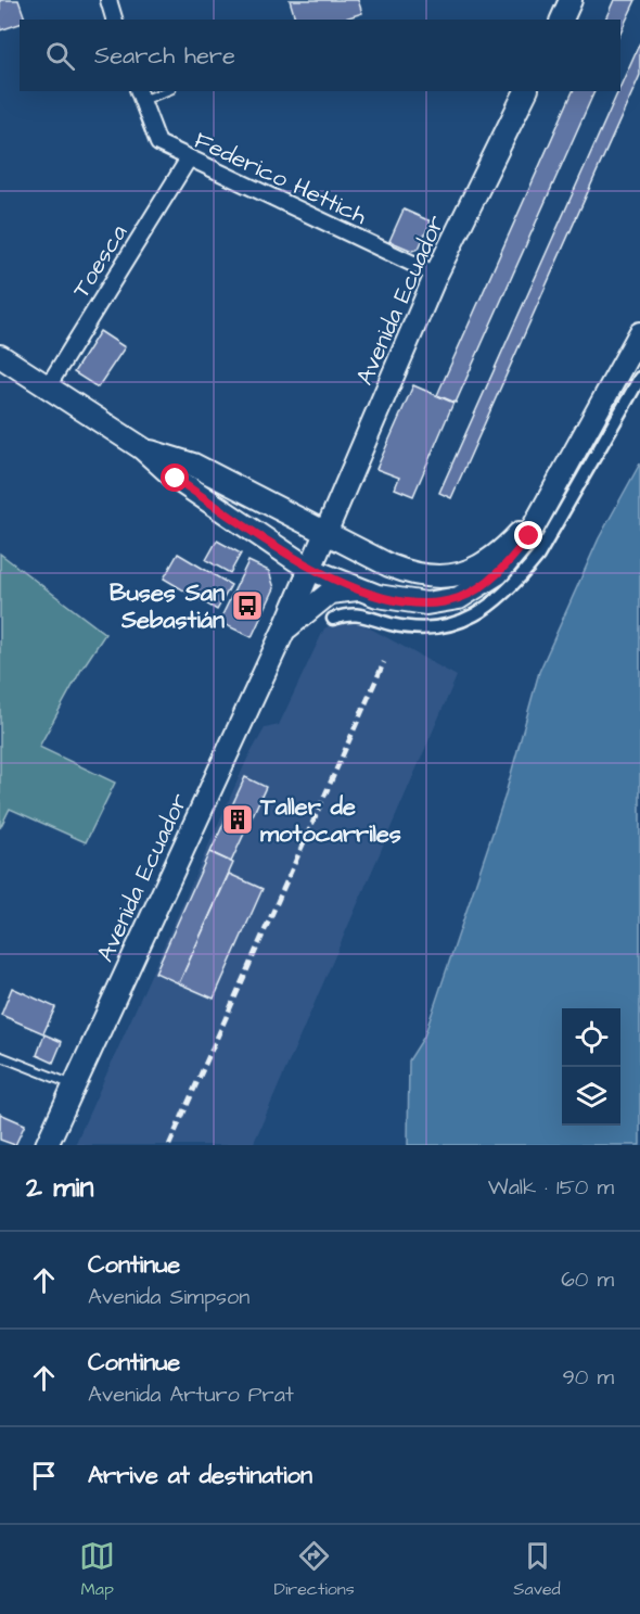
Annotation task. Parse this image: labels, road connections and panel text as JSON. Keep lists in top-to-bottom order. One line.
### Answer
{"streets":{"main road":["Avenida Ecuador"],"street":["Federico Hettich","Toesca"]},"crossings":[["Federico Hettich","Toesca"],["Federico Hettich","Avenida Ecuador"]],"places":{"bus stop":["Buses San Sebastián"],"building":["Taller de motocarriles"]},"page":{"search":"Search here","heading":["2 min","Walk · 150 m"],"list":[["Continue","Avenida Simpson","60 m"],["Continue","Avenida Arturo Prat","90 m"],"Arrive at destination"],"nav":["Map","Directions","Saved"]}}
